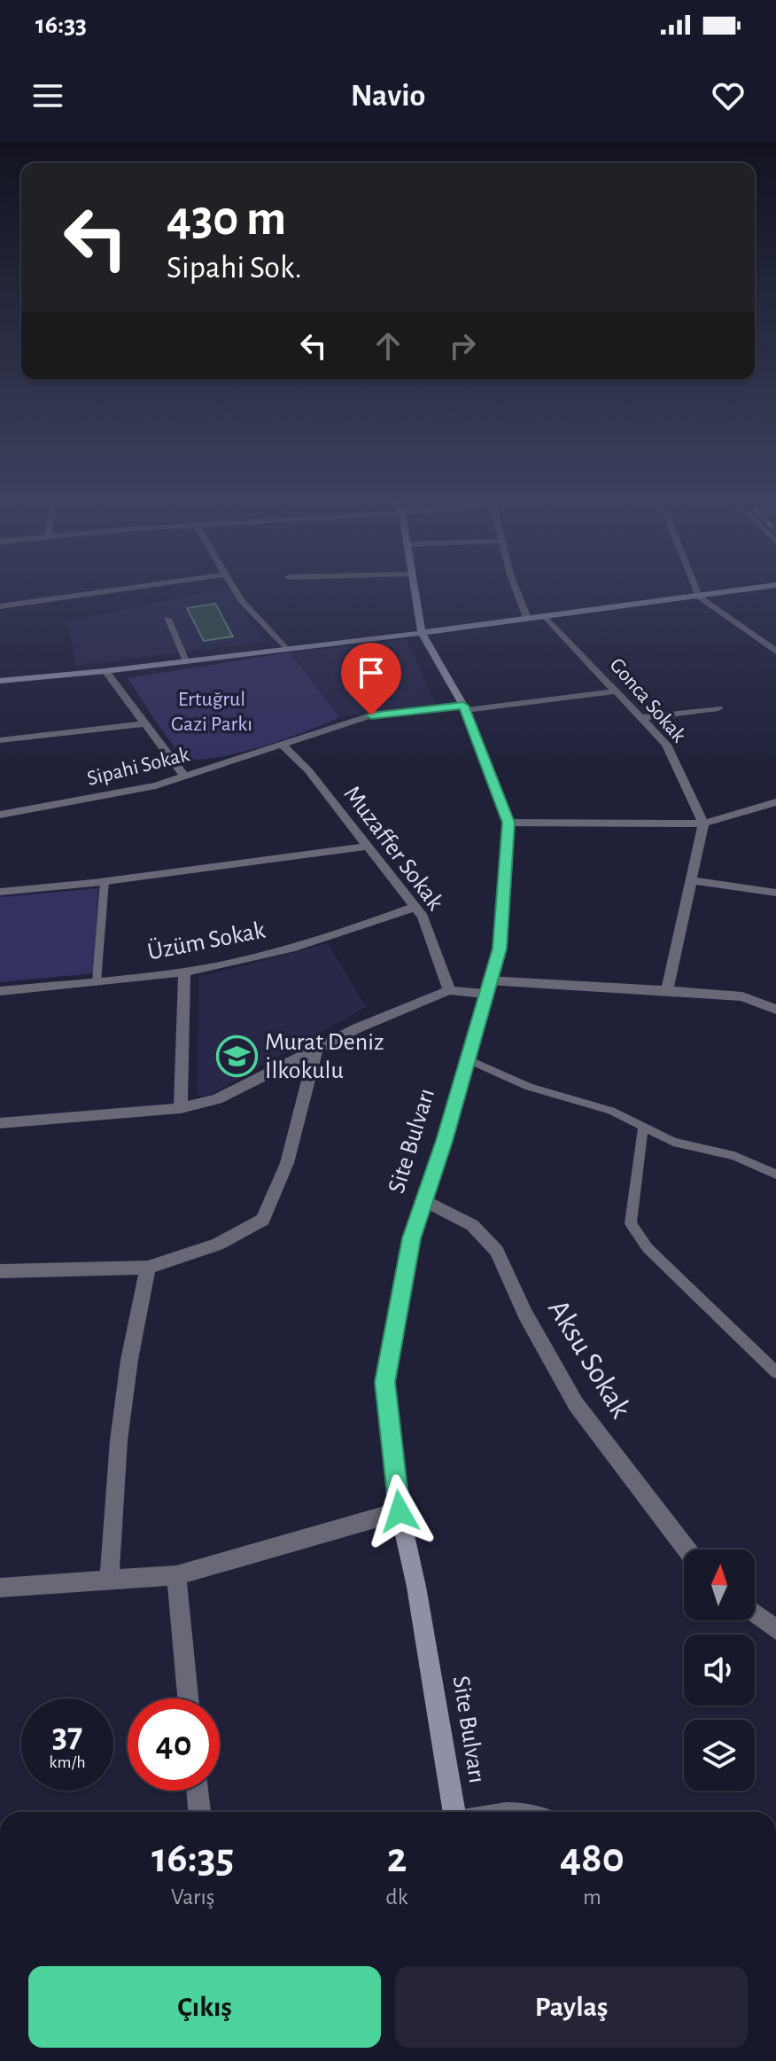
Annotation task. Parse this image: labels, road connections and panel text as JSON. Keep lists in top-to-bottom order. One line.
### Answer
{"streets":{"street":["Gonca Sokak","Sipahi Sokak","Muzaffer Sokak","Üzüm Sokak","Site Bulvarı","Aksu Sokak"]},"crossings":[["Gonca Sokak","Sipahi Sokak"],["Sipahi Sokak","Muzaffer Sokak"],["Sipahi Sokak","Site Bulvarı"],["Muzaffer Sokak","Üzüm Sokak"],["Site Bulvarı","Aksu Sokak"]],"parks":["Ertuğrul Gazi Parkı"],"places":{"school or university":["Murat Deniz İlkokulu"]},"north":"top","page":{"status":"16:33","header":"Navio","turn":["430 m","Sipahi Sok."],"speed":"37 km/h","limit":"40","eta":["16:35","Varış","2","dk","480","m"],"buttons":["Çıkış","Paylaş"]}}
